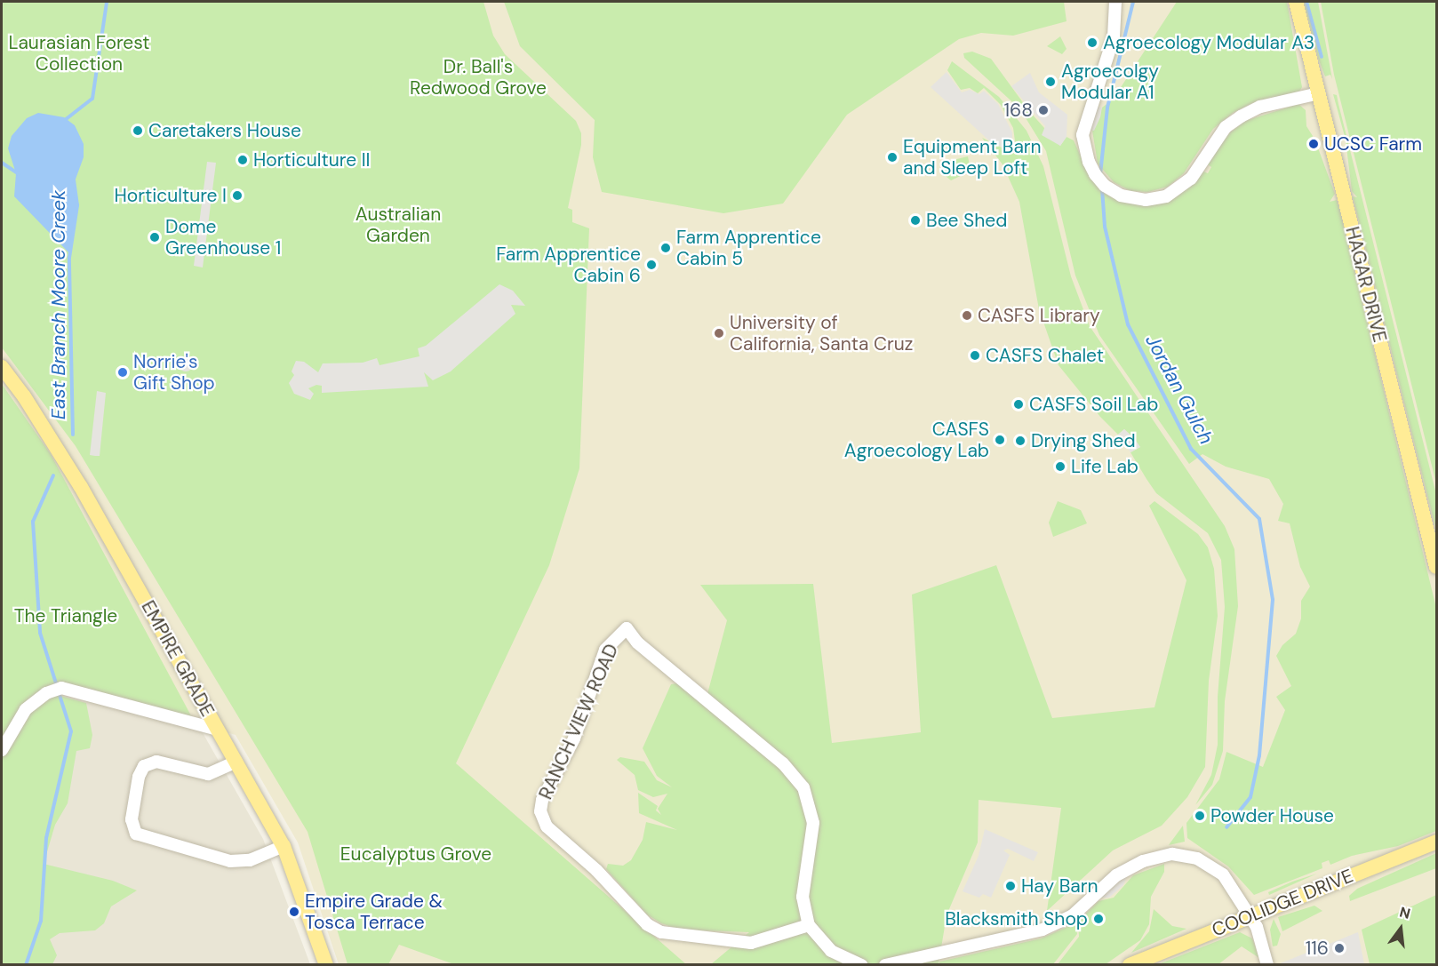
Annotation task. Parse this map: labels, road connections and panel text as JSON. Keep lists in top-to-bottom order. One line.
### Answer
{"streets":{"main road":["HAGAR DRIVE","EMPIRE GRADE","COOLIDGE DRIVE"],"street":["RANCH VIEW ROAD"]},"water":["East Branch Moore Creek","Jordan Gulch"],"parks":["Laurasian Forest Collection","Dr. Ball's Redwood Grove","Australian Garden","The Triangle","Eucalyptus Grove"],"places":["Agroecology Modular A3","Agroecolgy Modular A1","168","Caretakers House","UCSC Farm","Equipment Barn and Sleep Loft","Horticulture II","Horticulture I","Bee Shed","Dome Greenhouse 1","Farm Apprentice Cabin 5","Farm Apprentice Cabin 6","CASFS Library","University of California, Santa Cruz","CASFS Chalet","Norrie's Gift Shop","CASFS Soil Lab","CASFS Agroecology Lab","Drying Shed","Life Lab","Powder House","Hay Barn","Empire Grade & Tosca Terrace","Blacksmith Shop","116"],"north":"top"}
